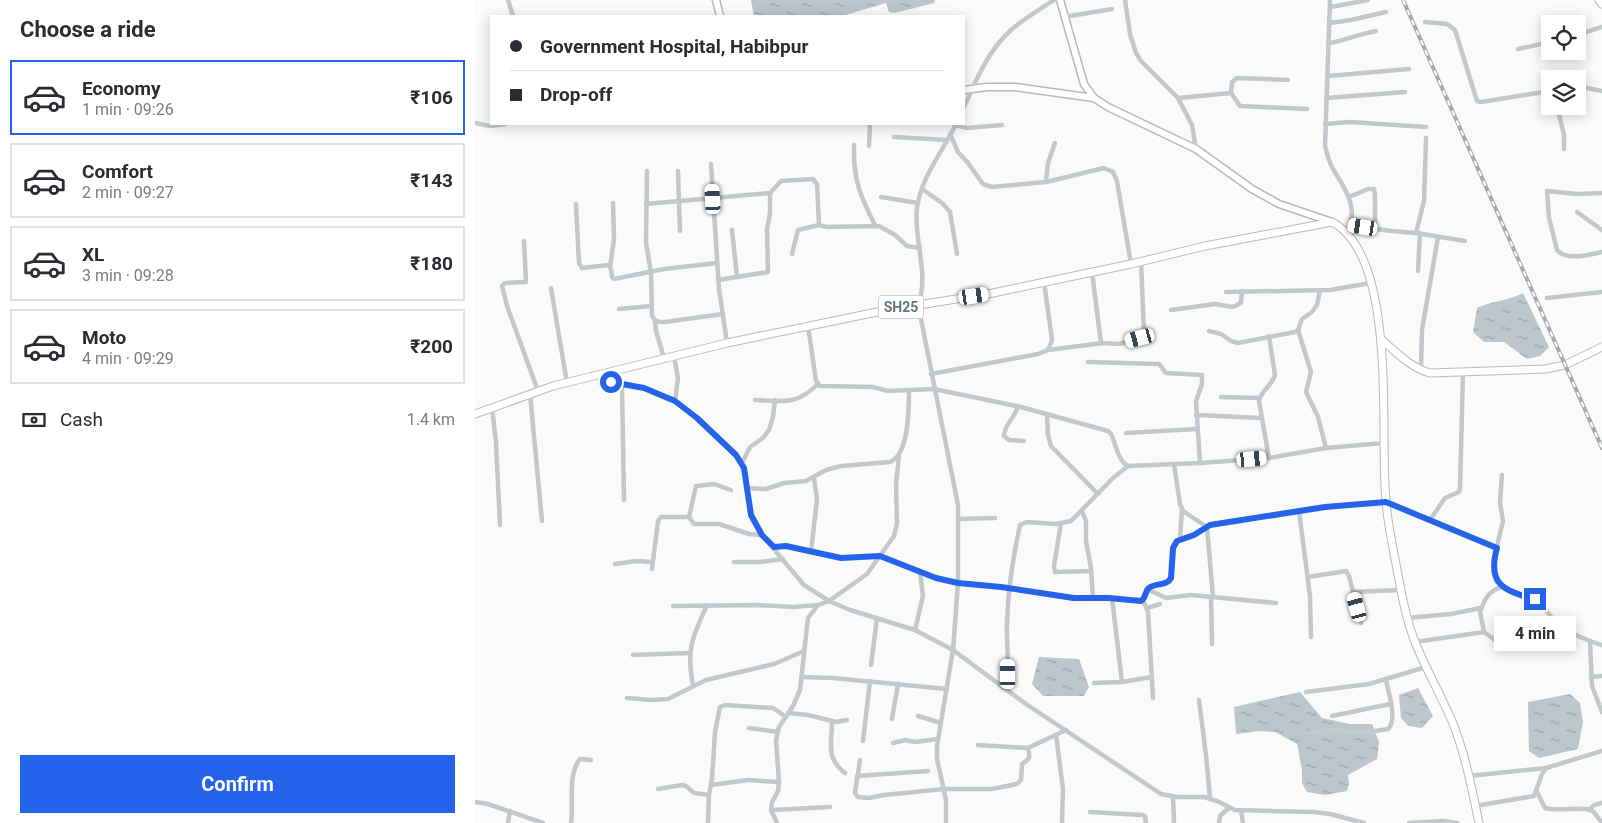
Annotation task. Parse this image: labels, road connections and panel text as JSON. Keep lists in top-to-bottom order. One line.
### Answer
{"streets":{"main road":["SH25"]},"page":{"heading":"Choose a ride","banner":["Government Hospital, Habibpur","Drop-off"],"list":[{"name":"Economy","note":"1 min · 09:26","value":"₹106"},{"name":"Comfort","note":"2 min · 09:27","value":"₹143"},{"name":"XL","note":"3 min · 09:28","value":"₹180"},{"name":"Moto","note":"4 min · 09:29","value":"₹200"}],"pay":["Cash","1.4 km"],"bubble":"4 min","buttons":"Confirm"}}
